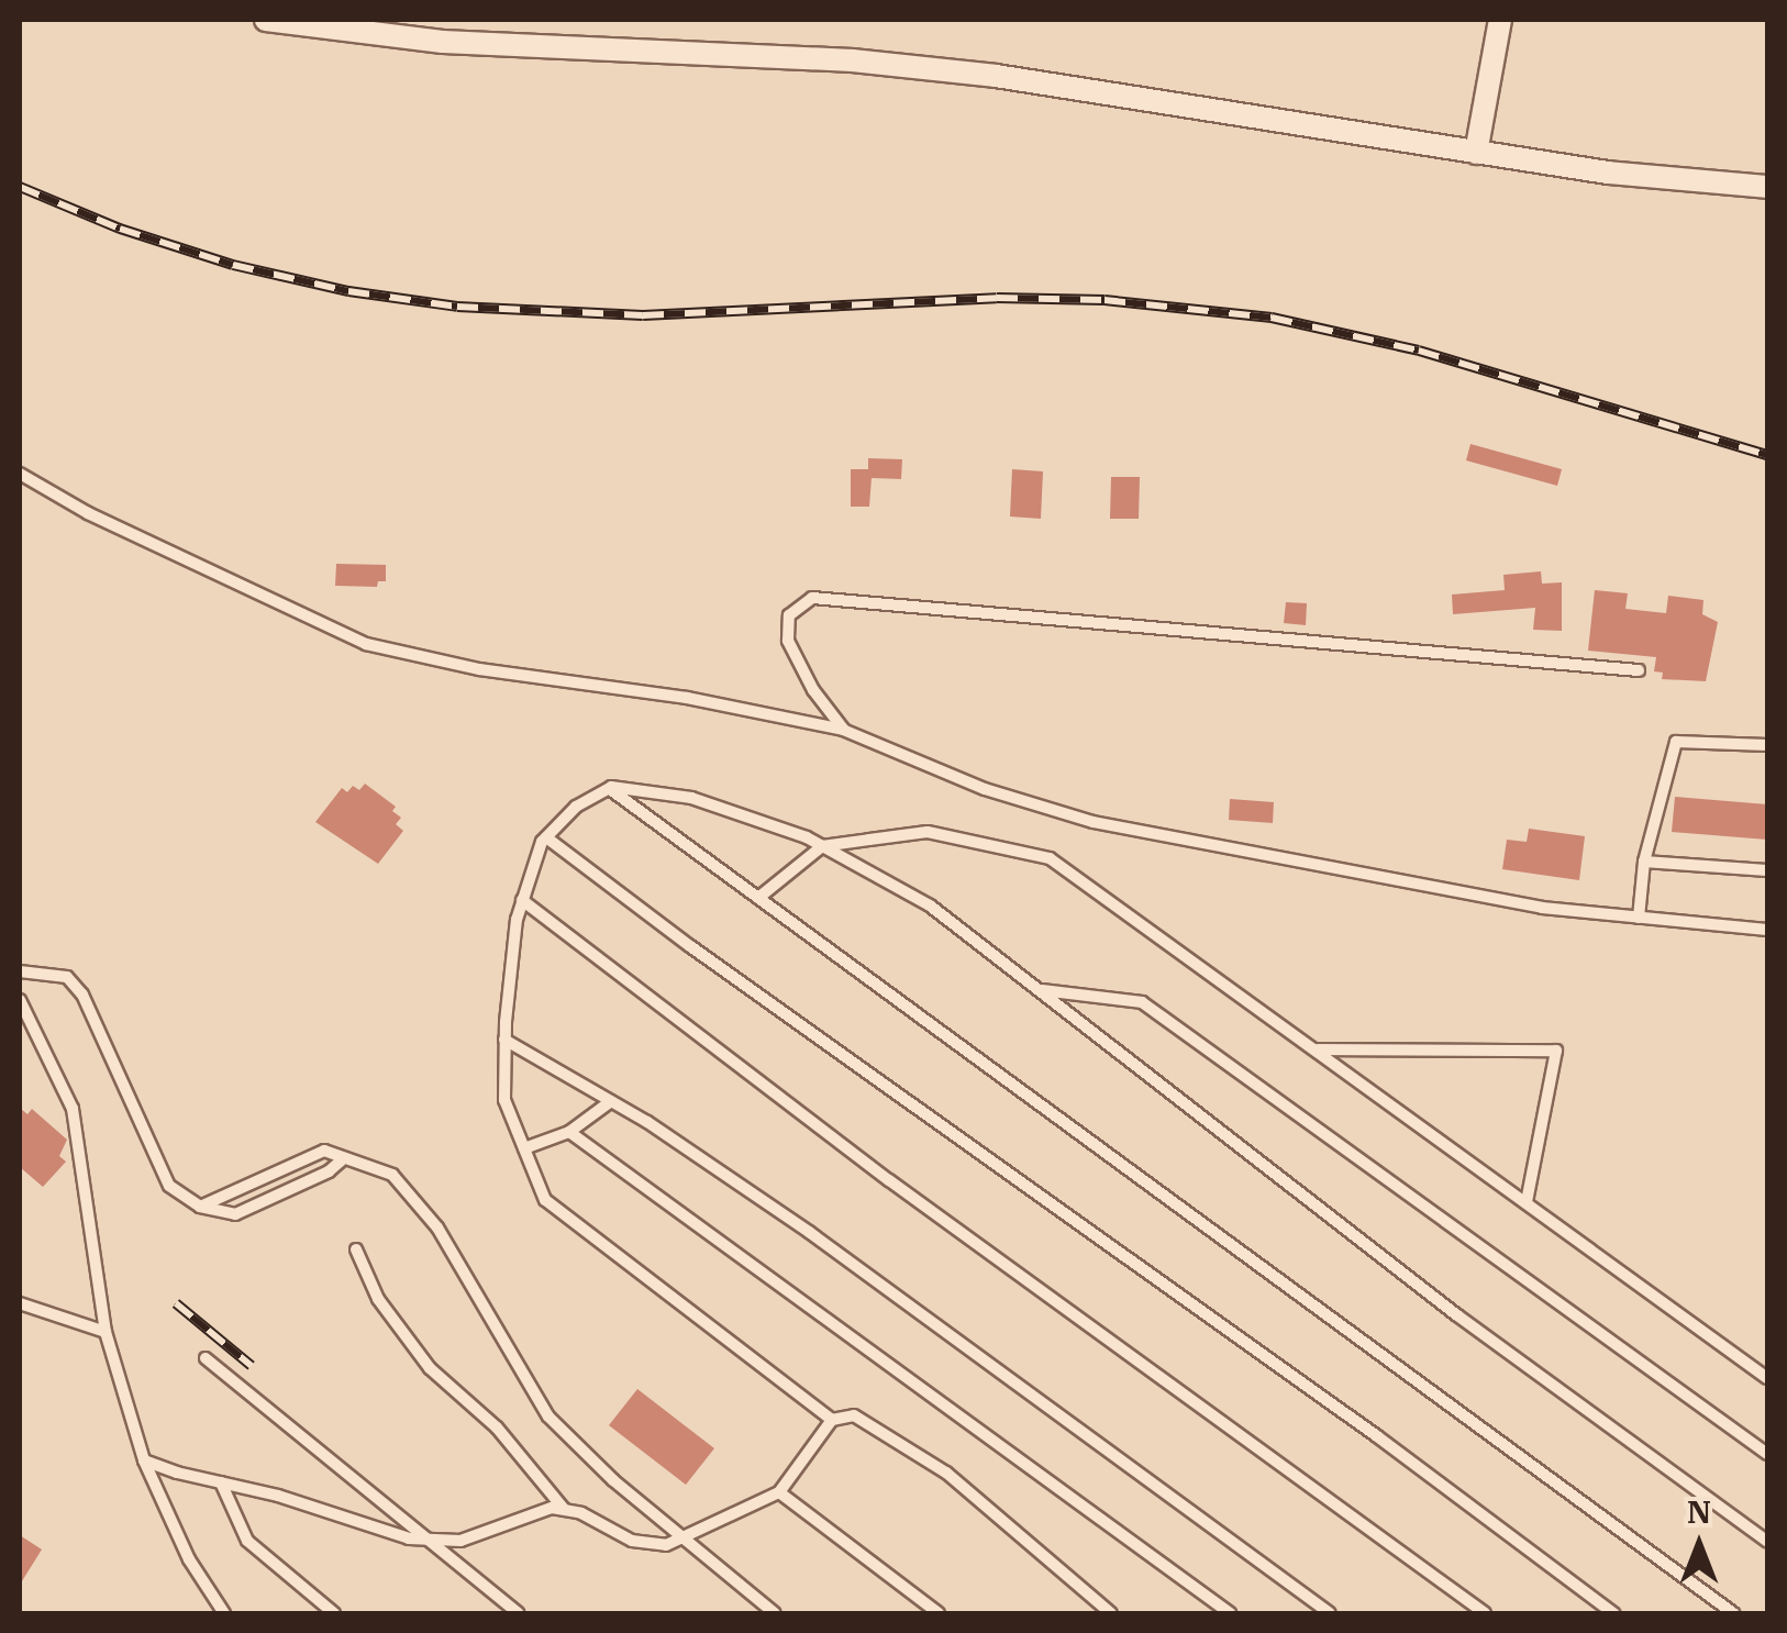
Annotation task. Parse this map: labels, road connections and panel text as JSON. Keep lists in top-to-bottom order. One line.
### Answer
{"north":"top"}
